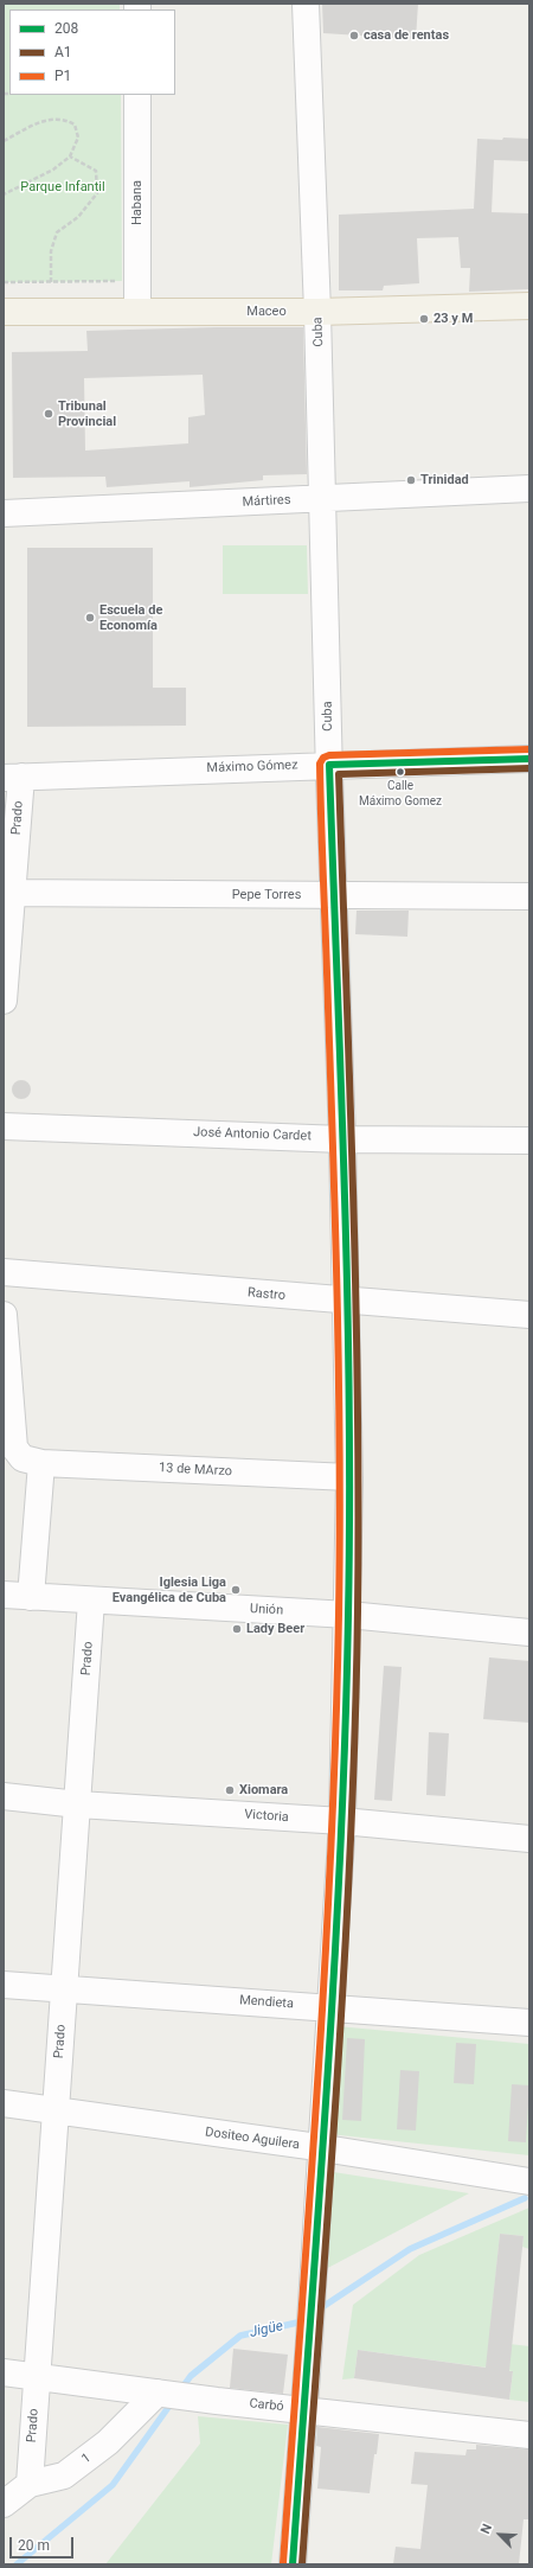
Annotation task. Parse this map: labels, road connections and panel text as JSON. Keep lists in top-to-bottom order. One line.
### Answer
{"streets":{"main road":["Maceo"],"street":["Habana","Cuba","Mártires","Máximo Gómez","Prado","Pepe Torres","José Antonio Cardet","Rastro","13 de MArzo","Unión","Victoria","Mendieta","Dositeo Aguilera","Carbó","1"]},"crossings":[["Habana","Maceo"],["Maceo","Cuba"],["Cuba","Mártires"],["Cuba","Máximo Gómez"],["Cuba","Pepe Torres"],["Cuba","José Antonio Cardet"],["Cuba","Rastro"],["Cuba","13 de MArzo"],["Cuba","Unión"],["Cuba","Victoria"],["Cuba","Mendieta"],["Cuba","Dositeo Aguilera"],["Cuba","Carbó"],["Máximo Gómez","Prado"],["Prado","Pepe Torres"],["Prado","Unión"],["Prado","Victoria"],["Prado","Mendieta"],["Prado","Dositeo Aguilera"],["Prado","Carbó"],["Prado","1"],["Carbó","1"]],"water":["Jigüe"],"parks":["Parque Infantil"],"places":["casa de rentas","23 y M","Tribunal Provincial","Trinidad","Escuela de Economía","Calle Máximo Gomez","Iglesia Liga Evangélica de Cuba","Lady Beer","Xiomara"],"lines":["transit line P1","transit line 208","transit line A1"],"legend":["208","A1","P1"],"scale_bar":"20 m","north":"top left"}
